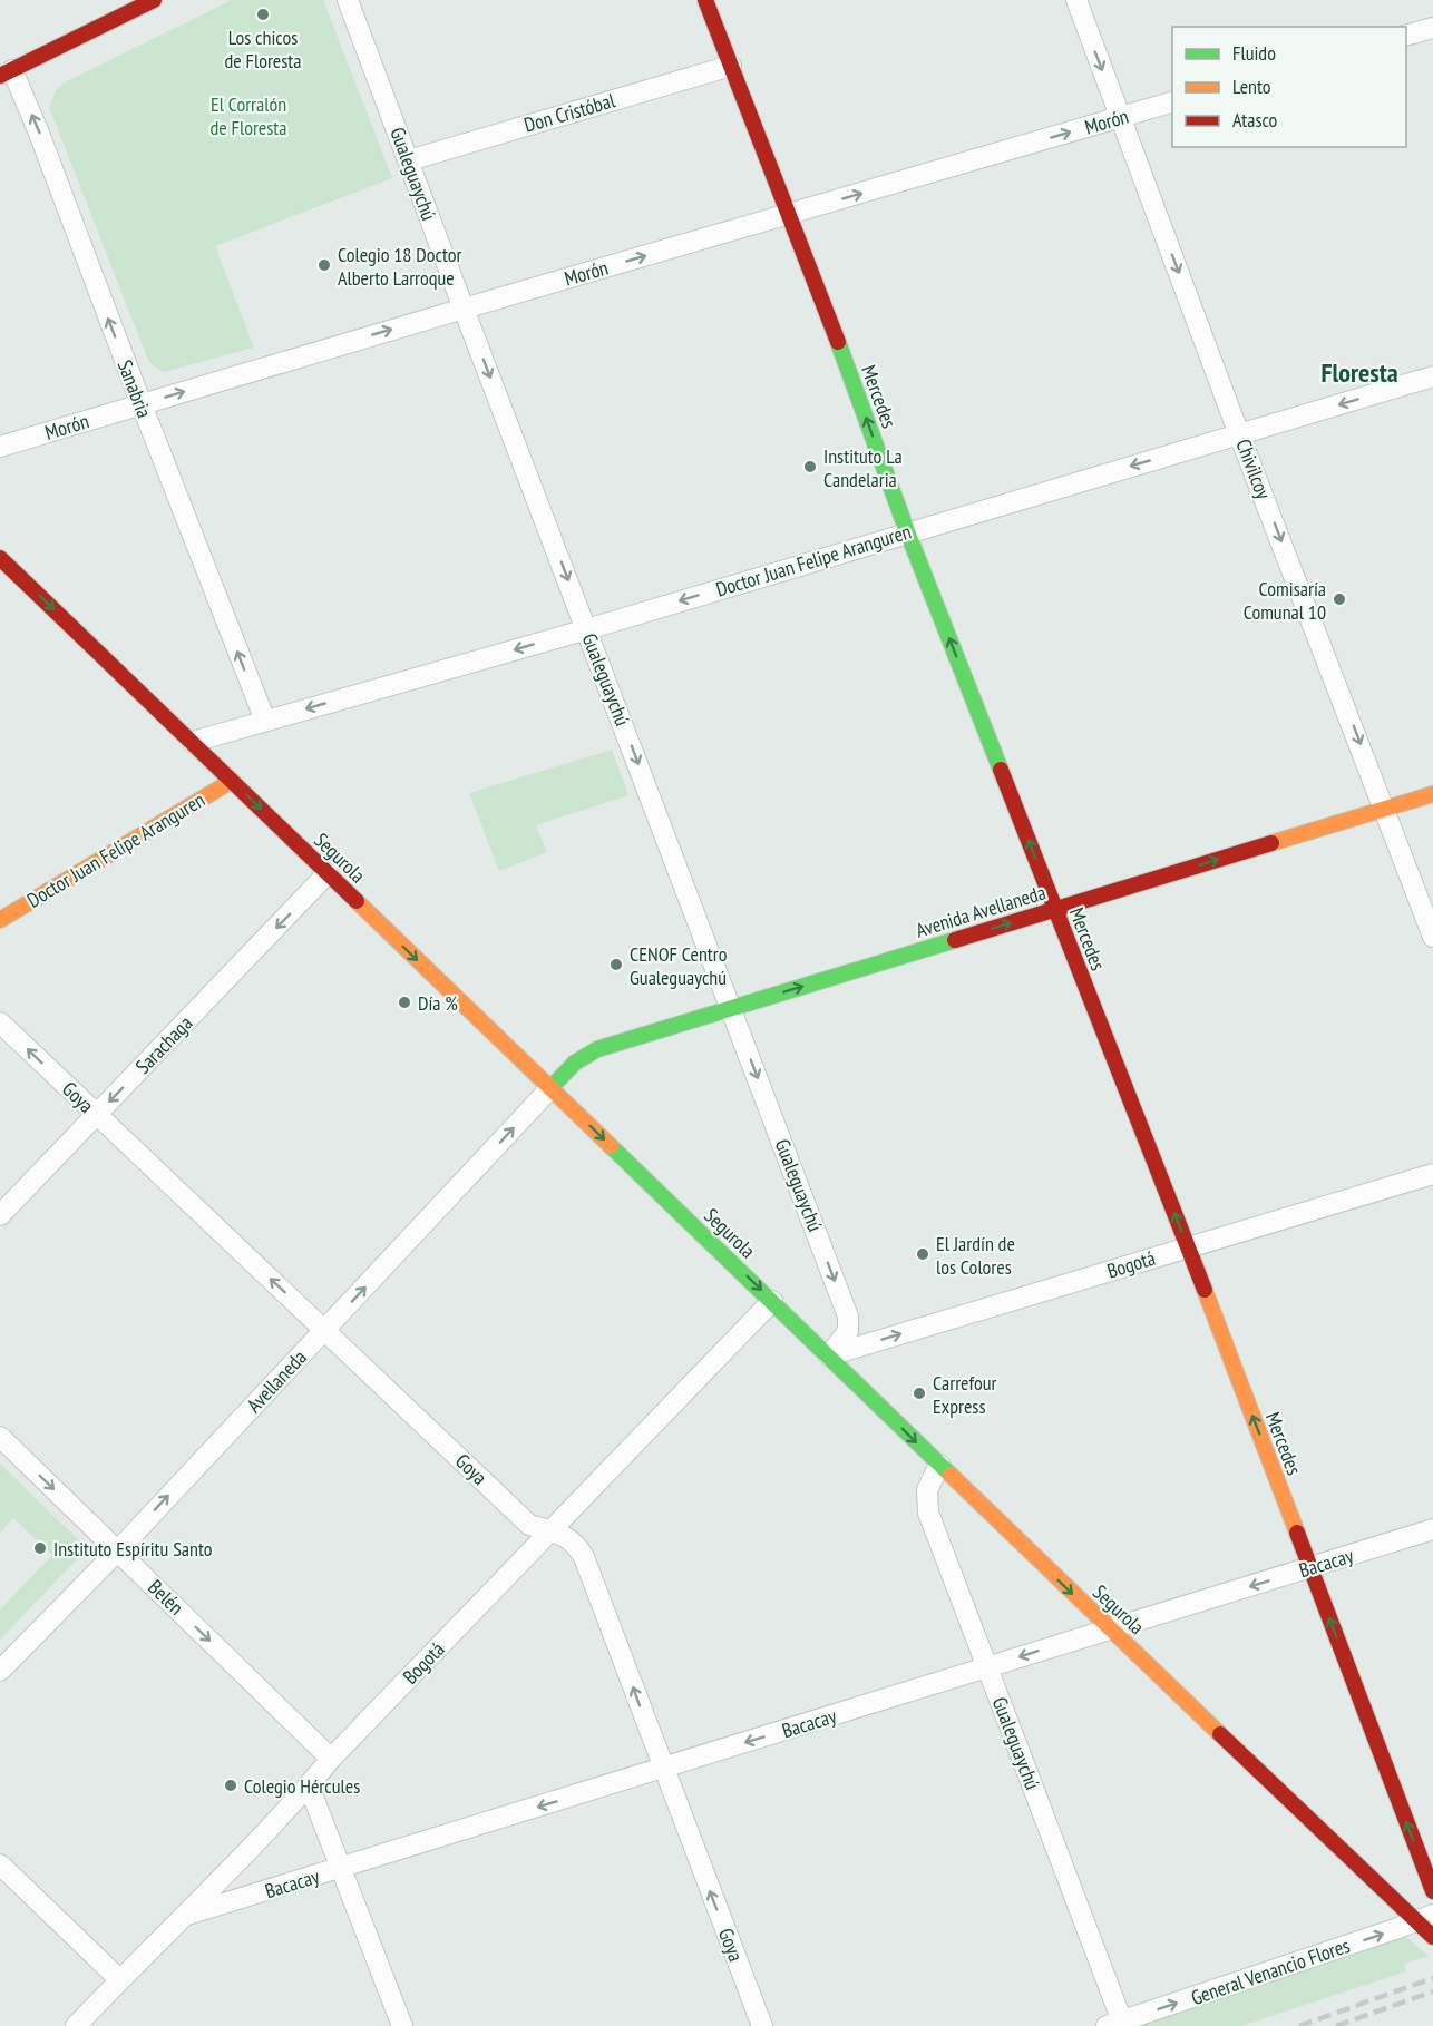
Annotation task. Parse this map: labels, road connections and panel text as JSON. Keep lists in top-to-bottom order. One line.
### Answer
{"streets":{"street":["Don Cristóbal","Morón","Gualeguaychú","Sanabria","Mercedes","Chivilcoy","Doctor Juan Felipe Aranguren","Segurola","Avenida Avellaneda","Sarachaga","Goya","Bogotá","Avellaneda","Bacacay","Belén","General Venancio Flores"]},"crossings":[["Don Cristóbal","Gualeguaychú"],["Don Cristóbal","Mercedes"],["Morón","Gualeguaychú"],["Morón","Sanabria"],["Morón","Mercedes"],["Morón","Chivilcoy"],["Gualeguaychú","Doctor Juan Felipe Aranguren"],["Gualeguaychú","Segurola"],["Gualeguaychú","Avenida Avellaneda"],["Gualeguaychú","Bogotá"],["Gualeguaychú","Bacacay"],["Gualeguaychú","General Venancio Flores"],["Sanabria","Doctor Juan Felipe Aranguren"],["Mercedes","Doctor Juan Felipe Aranguren"],["Mercedes","Avenida Avellaneda"],["Mercedes","Bogotá"],["Mercedes","Bacacay"],["Chivilcoy","Doctor Juan Felipe Aranguren"],["Chivilcoy","Avenida Avellaneda"],["Doctor Juan Felipe Aranguren","Segurola"],["Segurola","Avenida Avellaneda"],["Segurola","Sarachaga"],["Segurola","Bogotá"],["Segurola","Avellaneda"],["Segurola","Bacacay"],["Segurola","General Venancio Flores"],["Avenida Avellaneda","Avellaneda"],["Sarachaga","Goya"],["Goya","Bogotá"],["Goya","Avellaneda"],["Goya","Bacacay"],["Bogotá","Bacacay"],["Bogotá","Belén"],["Avellaneda","Belén"]],"one_way":["Morón","Gualeguaychú","Sanabria","Mercedes","Chivilcoy","Doctor Juan Felipe Aranguren","Segurola","Avenida Avellaneda","Sarachaga","Goya","Avellaneda","Bacacay","Belén","General Venancio Flores"],"districts":["Floresta"],"parks":["El Corralón de Floresta"],"places":["Los chicos de Floresta","Colegio 18 Doctor Alberto Larroque","Instituto La Candelaria","Comisaría Comunal 10","CENOF Centro Gualeguaychú","Día %","El Jardín de los Colores","Carrefour Express","Instituto Espíritu Santo","Colegio Hércules"],"legend":["Fluido","Lento","Atasco"]}
